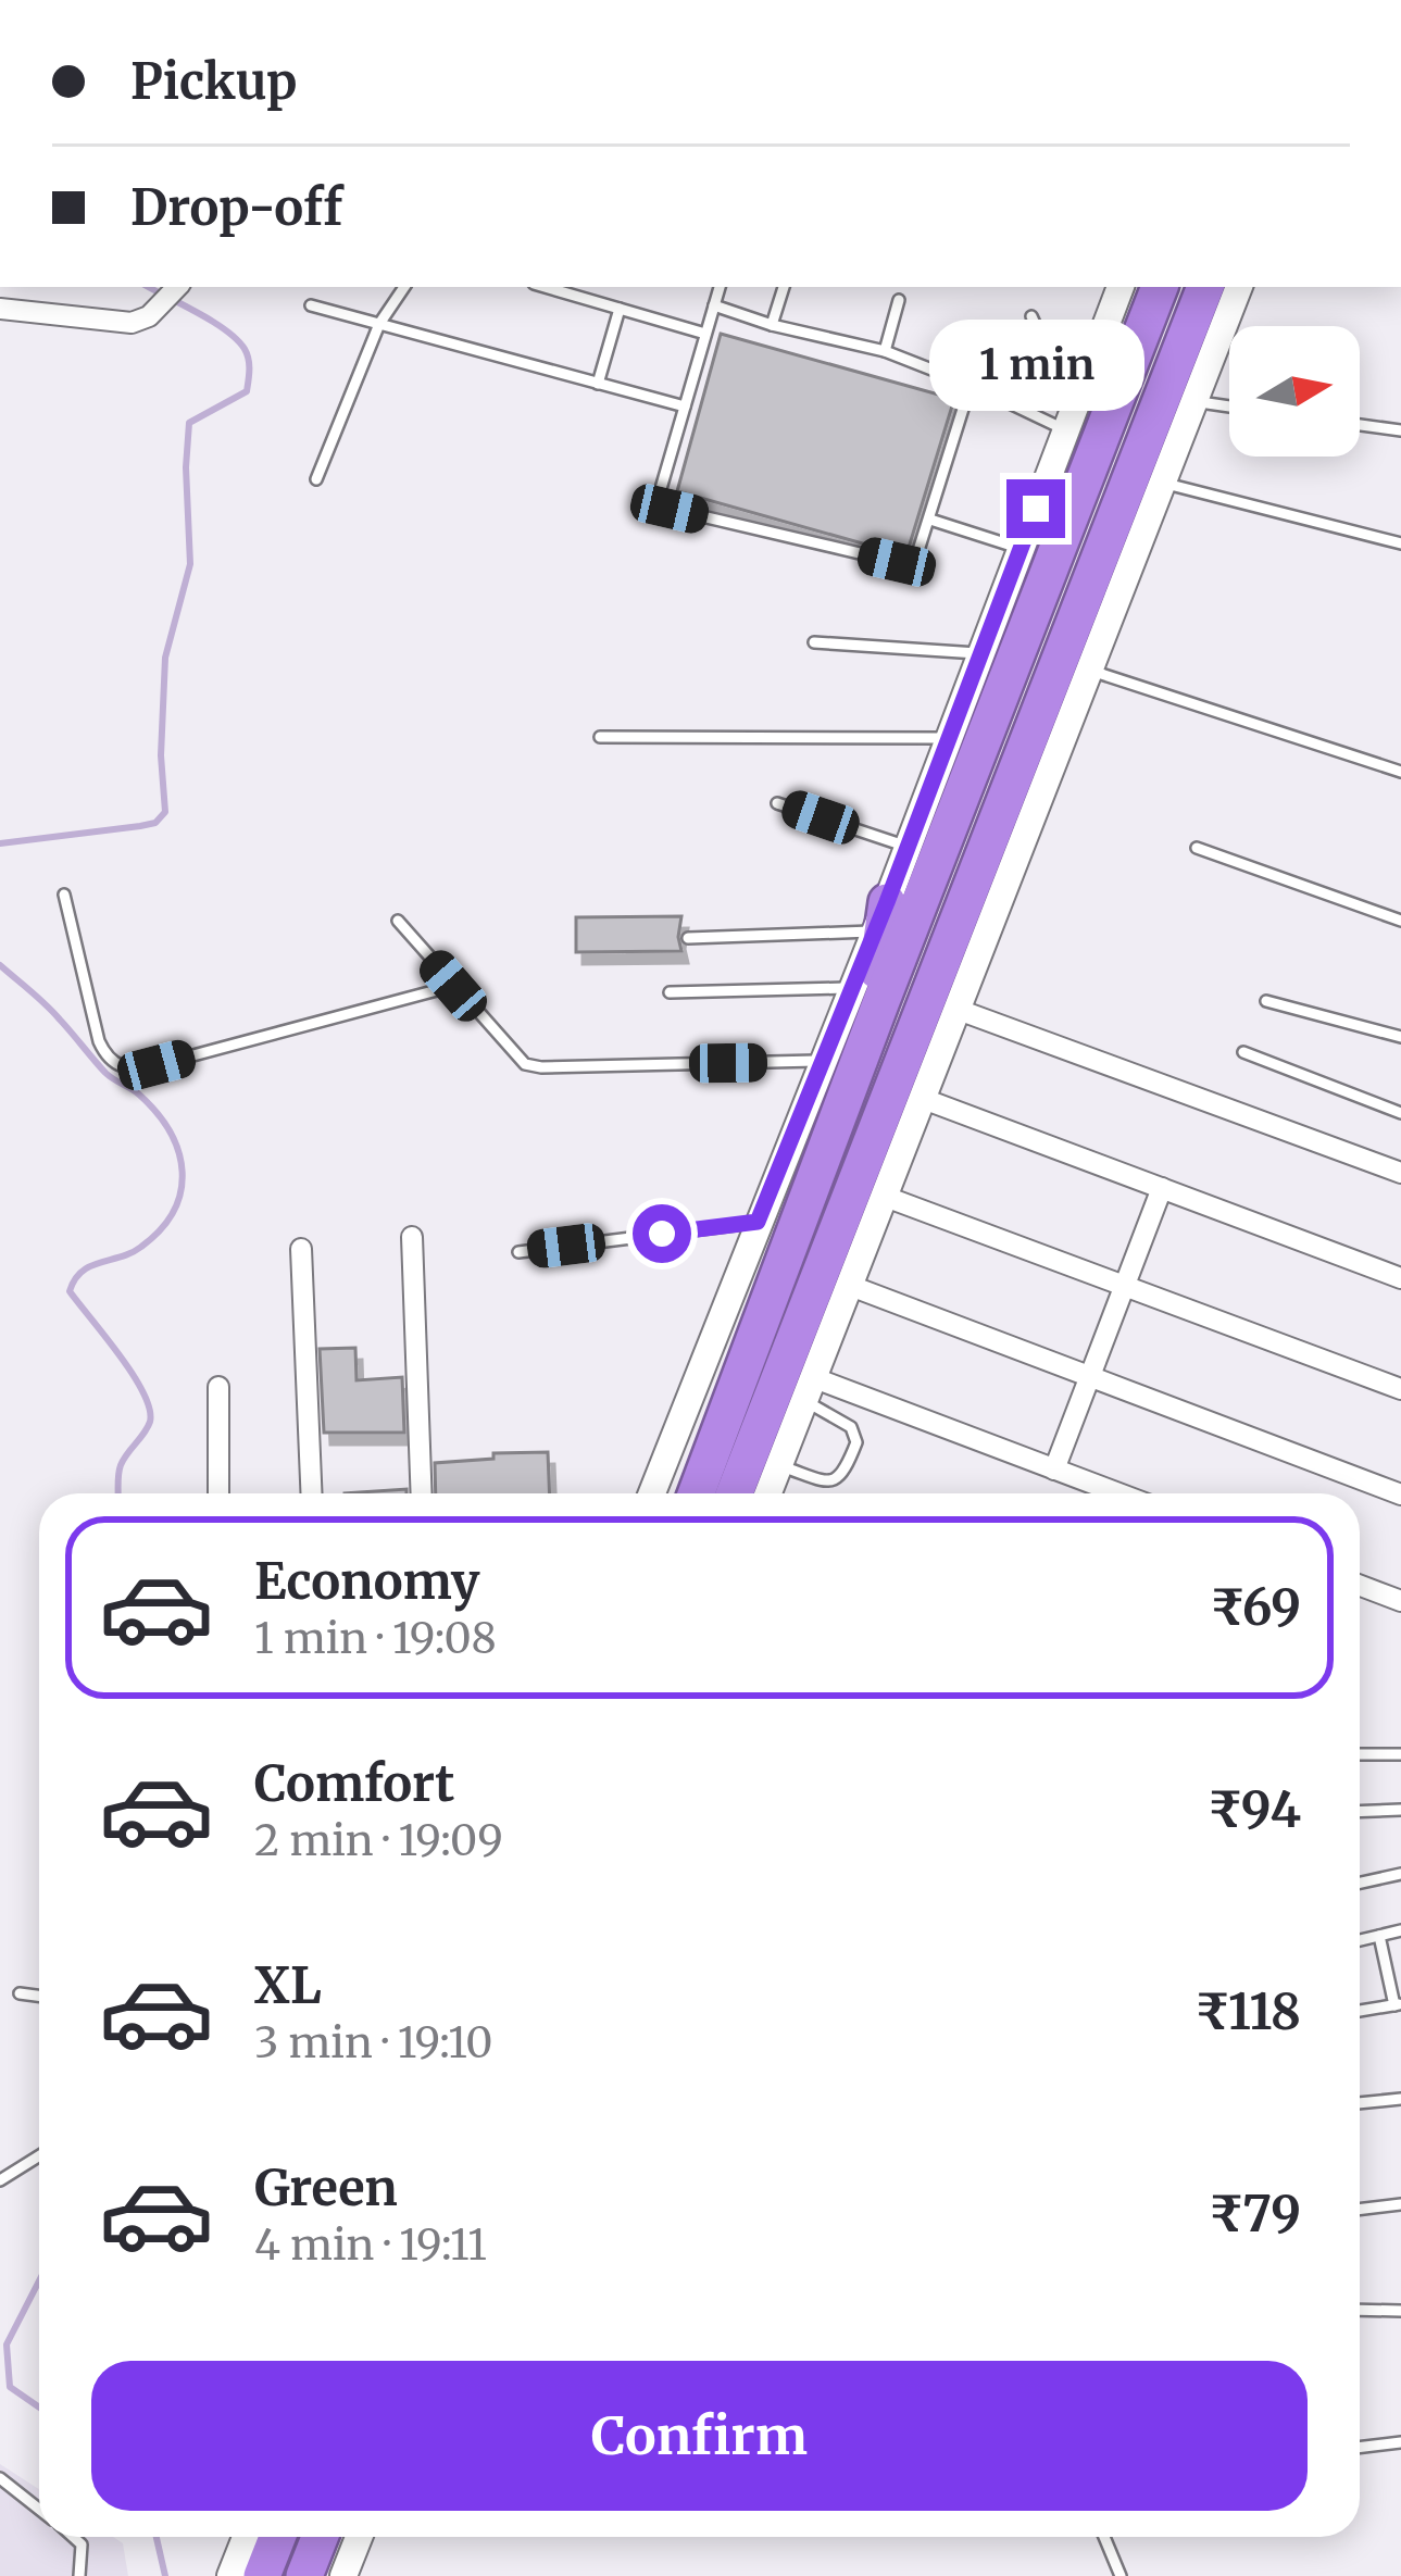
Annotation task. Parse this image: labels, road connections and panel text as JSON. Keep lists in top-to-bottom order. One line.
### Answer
{"north":"right","page":{"banner":["Pickup","Drop-off"],"bubble":"1 min","list":[{"name":"Economy","note":"1 min · 19:08","value":"₹69"},{"name":"Comfort","note":"2 min · 19:09","value":"₹94"},{"name":"XL","note":"3 min · 19:10","value":"₹118"},{"name":"Green","note":"4 min · 19:11","value":"₹79"}],"buttons":"Confirm"}}
